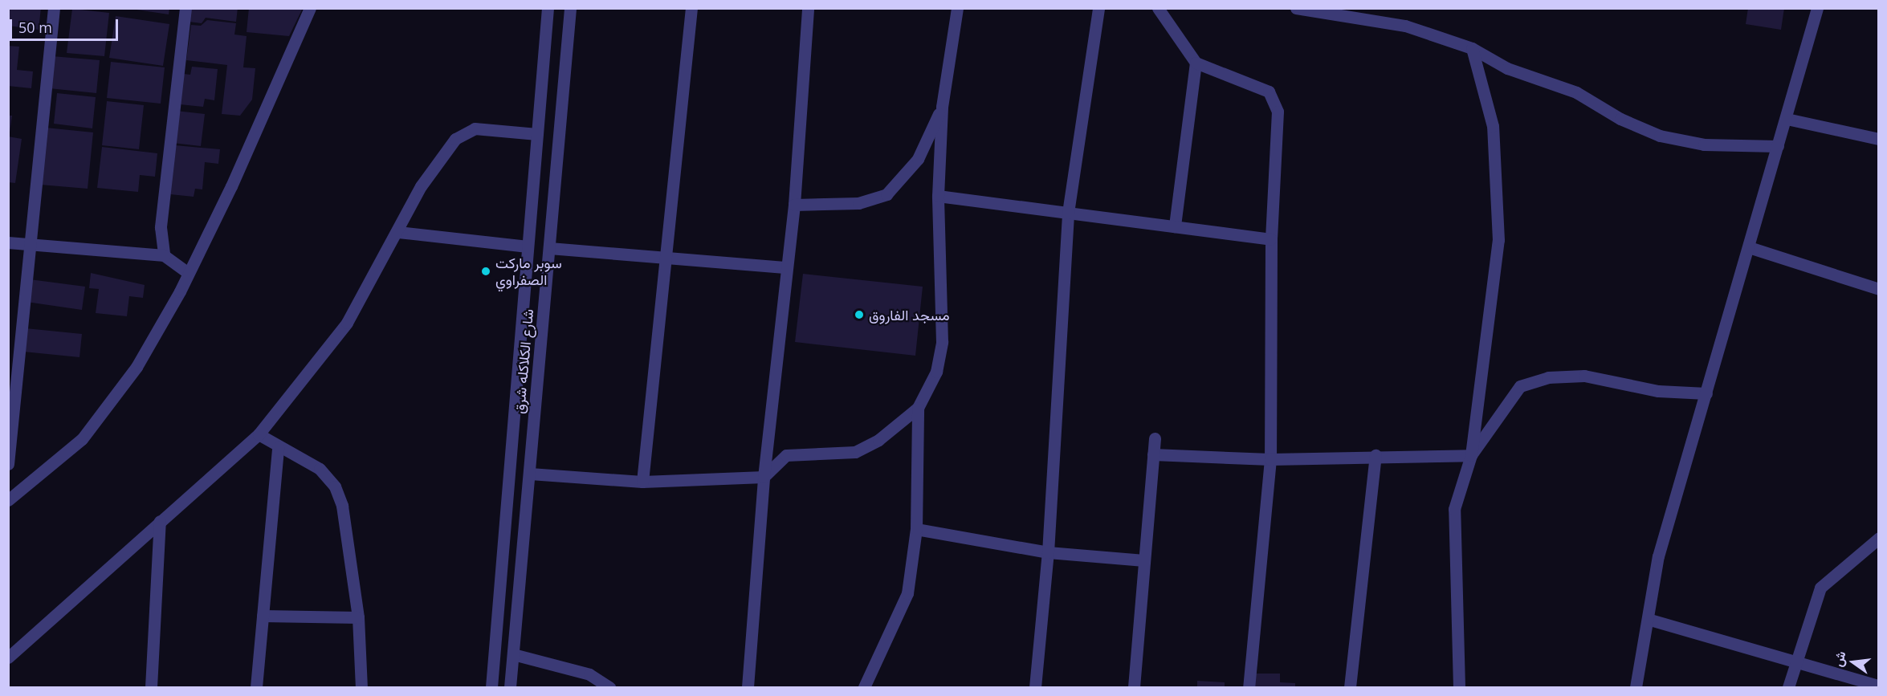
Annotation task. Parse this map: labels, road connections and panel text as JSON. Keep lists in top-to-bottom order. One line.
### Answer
{"streets":{"street":["شارع الكلاكله شرق"]},"places":["سوبر ماركت الصفراوي","مسجد الفاروق"],"scale_bar":"50 m","north":"left"}
